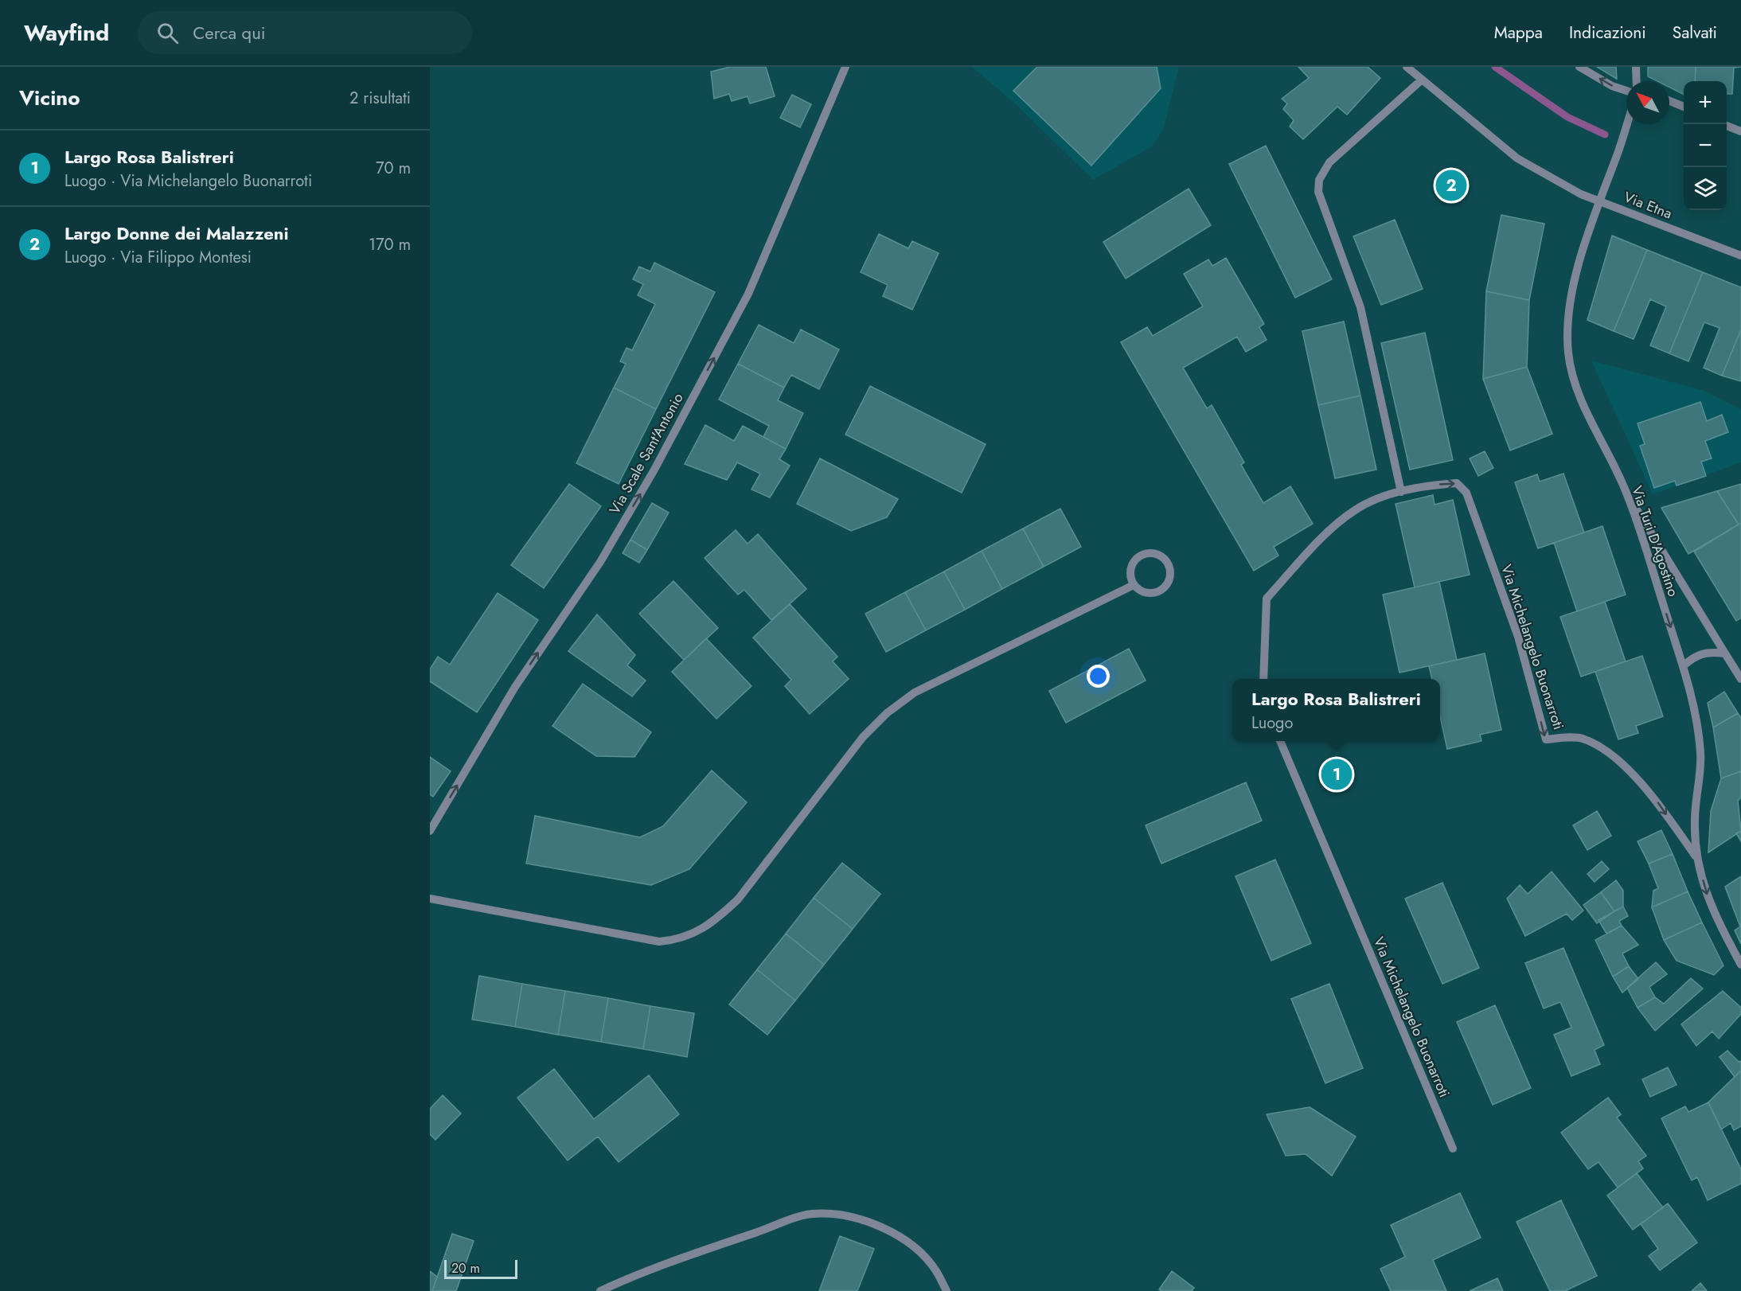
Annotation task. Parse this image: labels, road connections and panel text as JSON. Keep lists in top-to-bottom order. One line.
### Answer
{"streets":{"street":["Via Etna","Via Scale Sant'Antonio","Via Turi D'Agostino","Via Michelangelo Buonarroti"]},"crossings":[["Via Etna","Via Turi D'Agostino"],["Via Turi D'Agostino","Via Michelangelo Buonarroti"]],"one_way":["Via Scale Sant'Antonio","Via Michelangelo Buonarroti"],"scale_bar":"20 m","north":"top left","page":{"header":"Wayfind","search":"Cerca qui","nav":["Mappa","Indicazioni","Salvati"],"heading":["Vicino","2 risultati"],"map_buttons":["+","−"],"list":[{"mark":"1","name":"Largo Rosa Balistreri","note":"Luogo · Via Michelangelo Buonarroti","value":"70 m"},{"mark":"2","name":"Largo Donne dei Malazzeni","note":"Luogo · Via Filippo Montesi","value":"170 m"}],"pins":["2","1"],"popup":["Largo Rosa Balistreri","Luogo"],"scale":"20 m"}}
